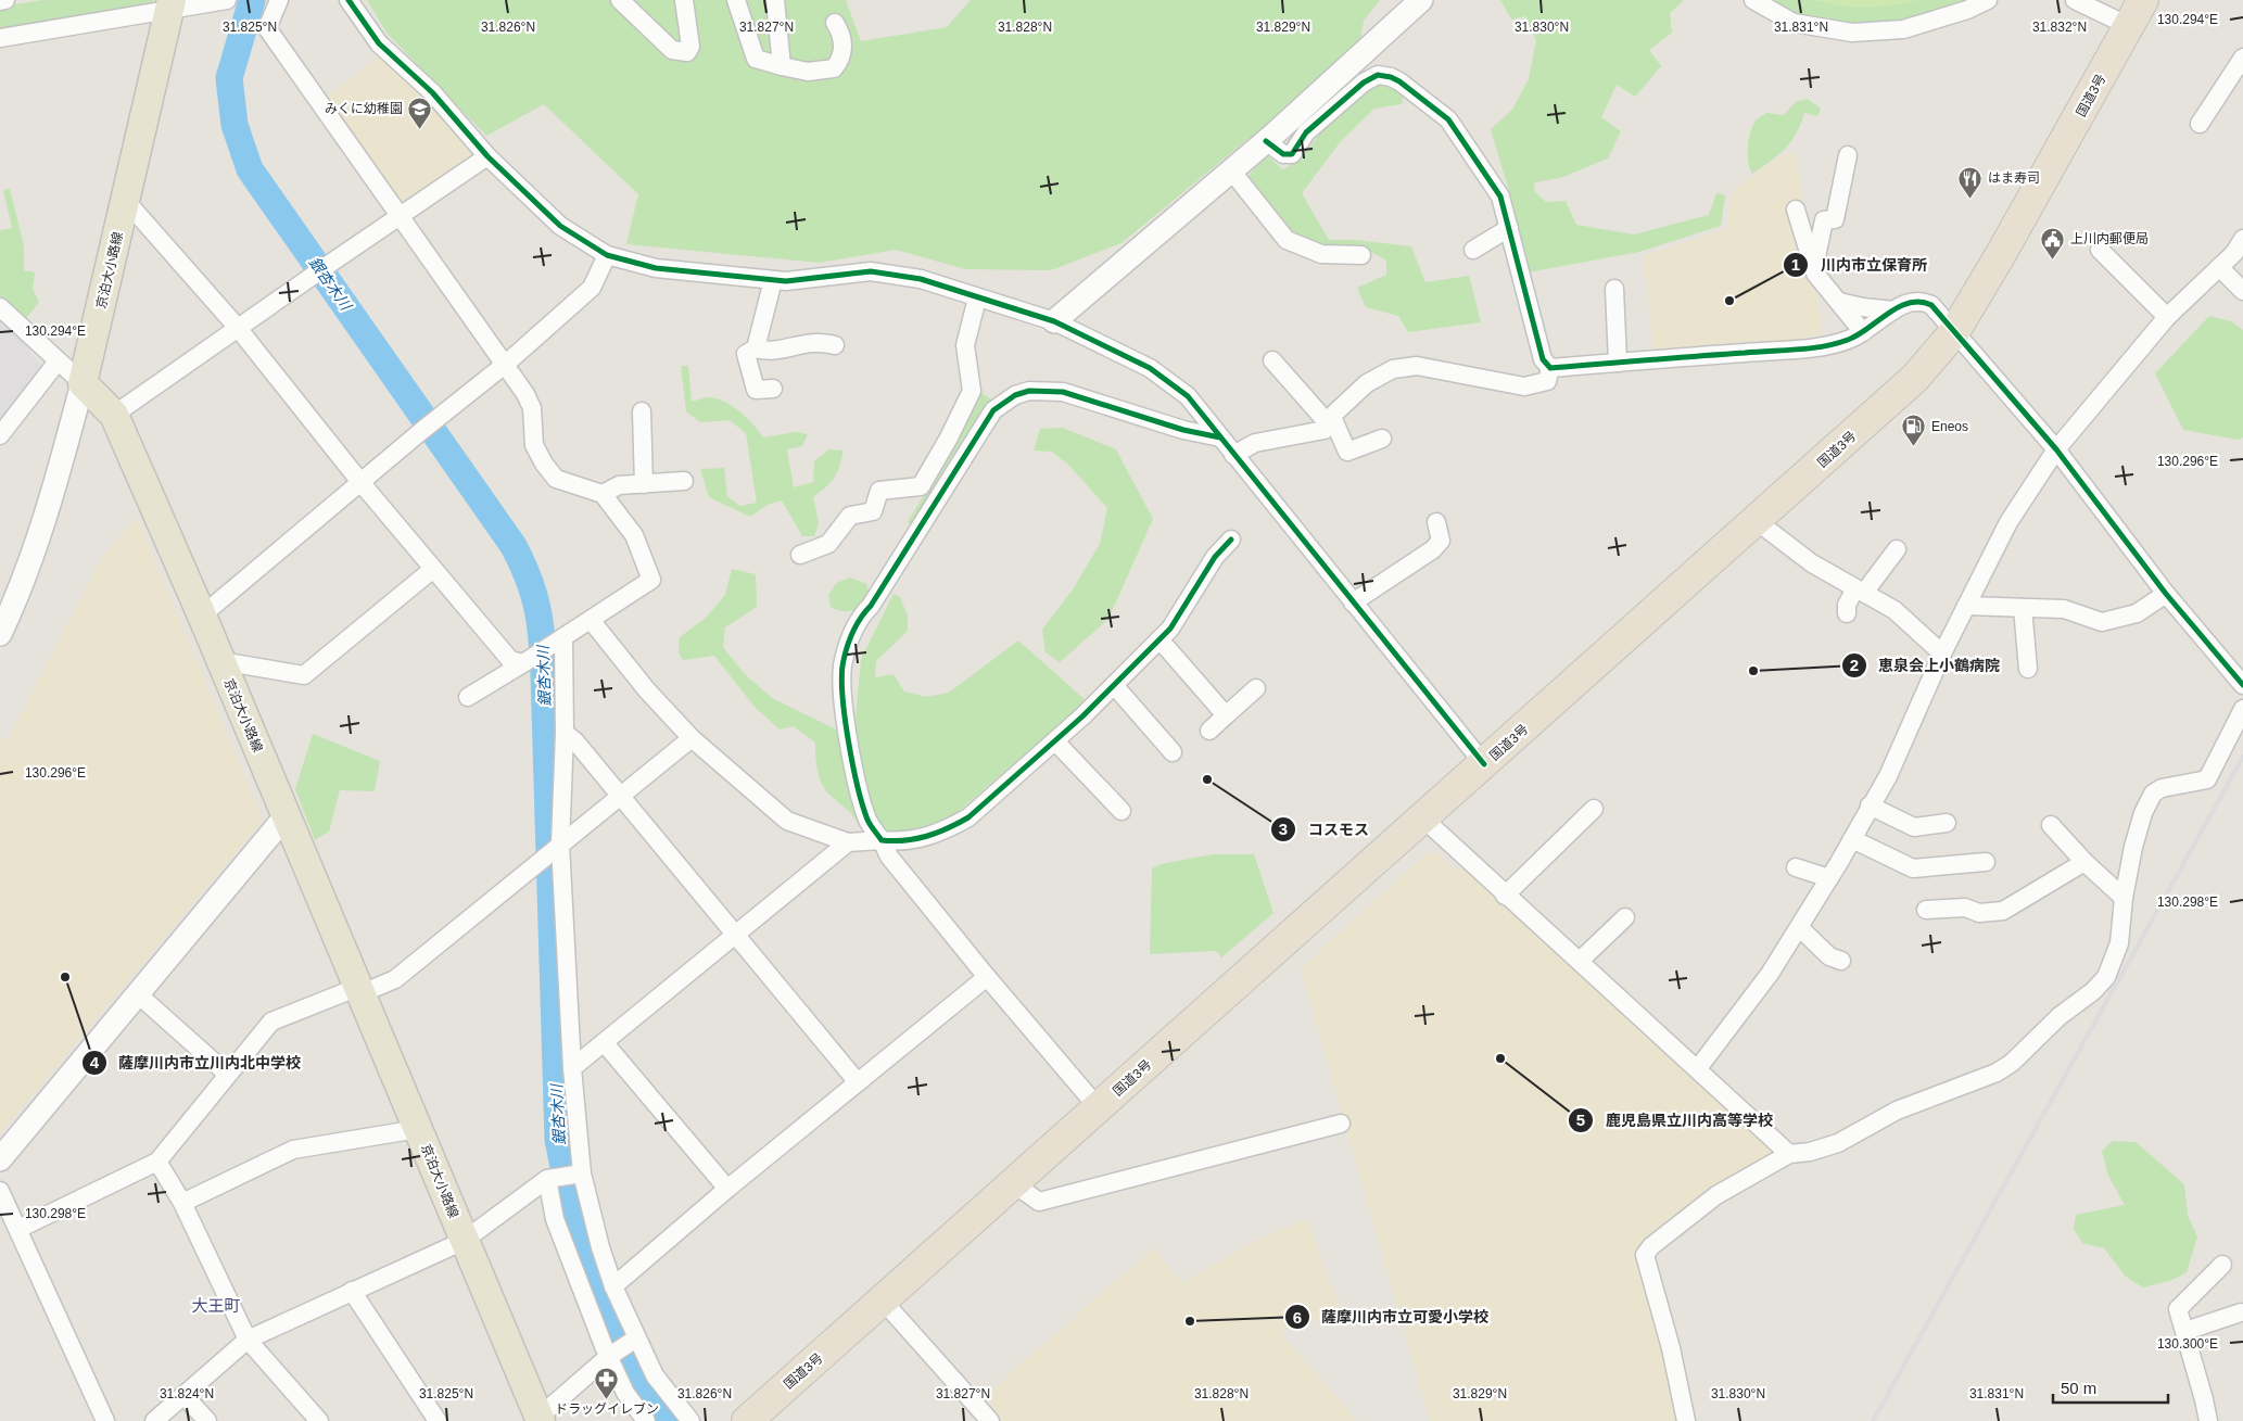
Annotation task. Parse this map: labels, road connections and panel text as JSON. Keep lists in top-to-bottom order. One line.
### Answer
{"streets":{"highway":["国道3号"],"main road":["京泊大小路線"]},"districts":["大王町"],"water":["銀杏木川"],"places":{"school or university":["みくに幼稚園"],"restaurant":["はま寿司"],"public building":["上川内郵便局"],"other":["川内市立保育所","恵泉会上小鶴病院","コスモス","薩摩川内市立川内北中学校","鹿児島県立川内高等学校","薩摩川内市立可愛小学校"],"fuel station":["Eneos"],"pharmacy":["ドラッグイレブン"]},"scale_bar":"50 m","coordinates":["130.294°E","31.825°N","31.826°N","31.827°N","31.828°N","31.829°N","31.830°N","31.831°N","31.832°N","130.296°E","130.298°E","130.300°E","31.824°N"]}
